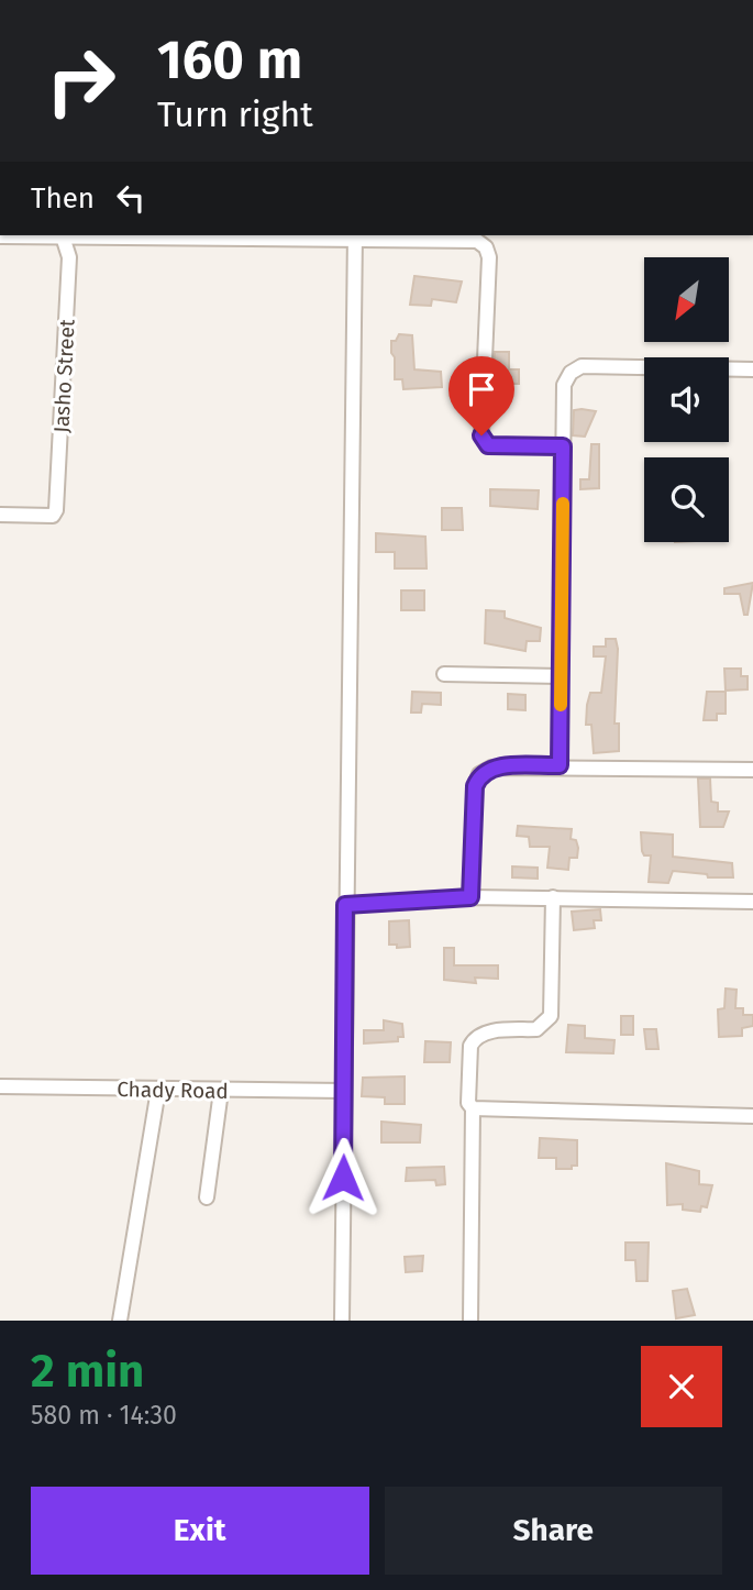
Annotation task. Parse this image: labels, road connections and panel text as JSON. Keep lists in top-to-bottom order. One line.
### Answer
{"streets":{"street":["Jasho Street","Chady Road"]},"north":"bottom left","page":{"turn":["160 m","Turn right"],"then":"Then","heading":["2 min","580 m · 14:30"],"buttons":["Exit","Share"]}}
